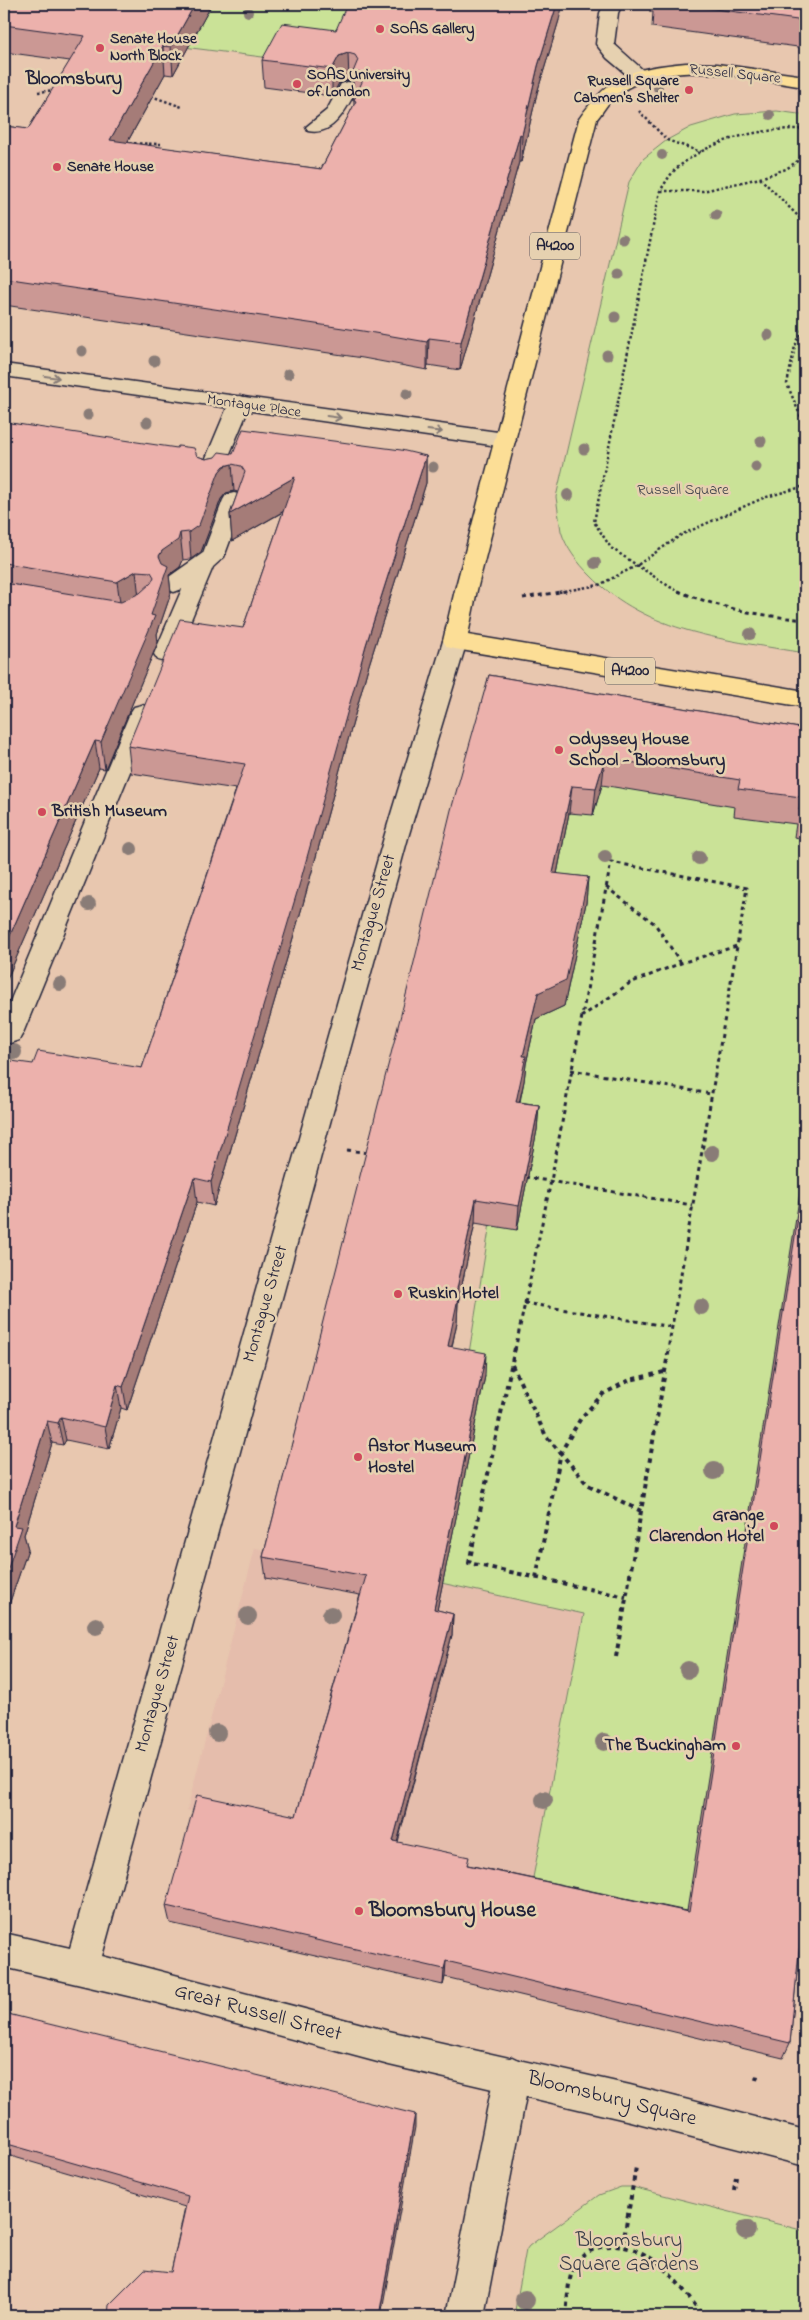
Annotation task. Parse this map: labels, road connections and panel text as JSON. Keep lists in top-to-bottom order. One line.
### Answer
{"streets":{"main road":["Russell Square","A4200"],"street":["Montague Place","Montague Street","Great Russell Street","Bloomsbury Square"]},"crossings":[["Russell Square","A4200"],["Russell Square","Montague Place"],["Russell Square","Montague Street"],["A4200","Montague Street"],["Montague Street","Great Russell Street"],["Great Russell Street","Bloomsbury Square"]],"one_way":["Montague Place"],"districts":["Bloomsbury"],"parks":["Russell Square","Bloomsbury Square Gardens"],"places":["SOAS Gallery","Senate House North Block","SOAS University of London","Russell Square Cabmen's Shelter","Senate House","Odyssey House School - Bloomsbury","British Museum","Ruskin Hotel","Astor Museum Hostel","Grange Clarendon Hotel","The Buckingham","Bloomsbury House"]}
